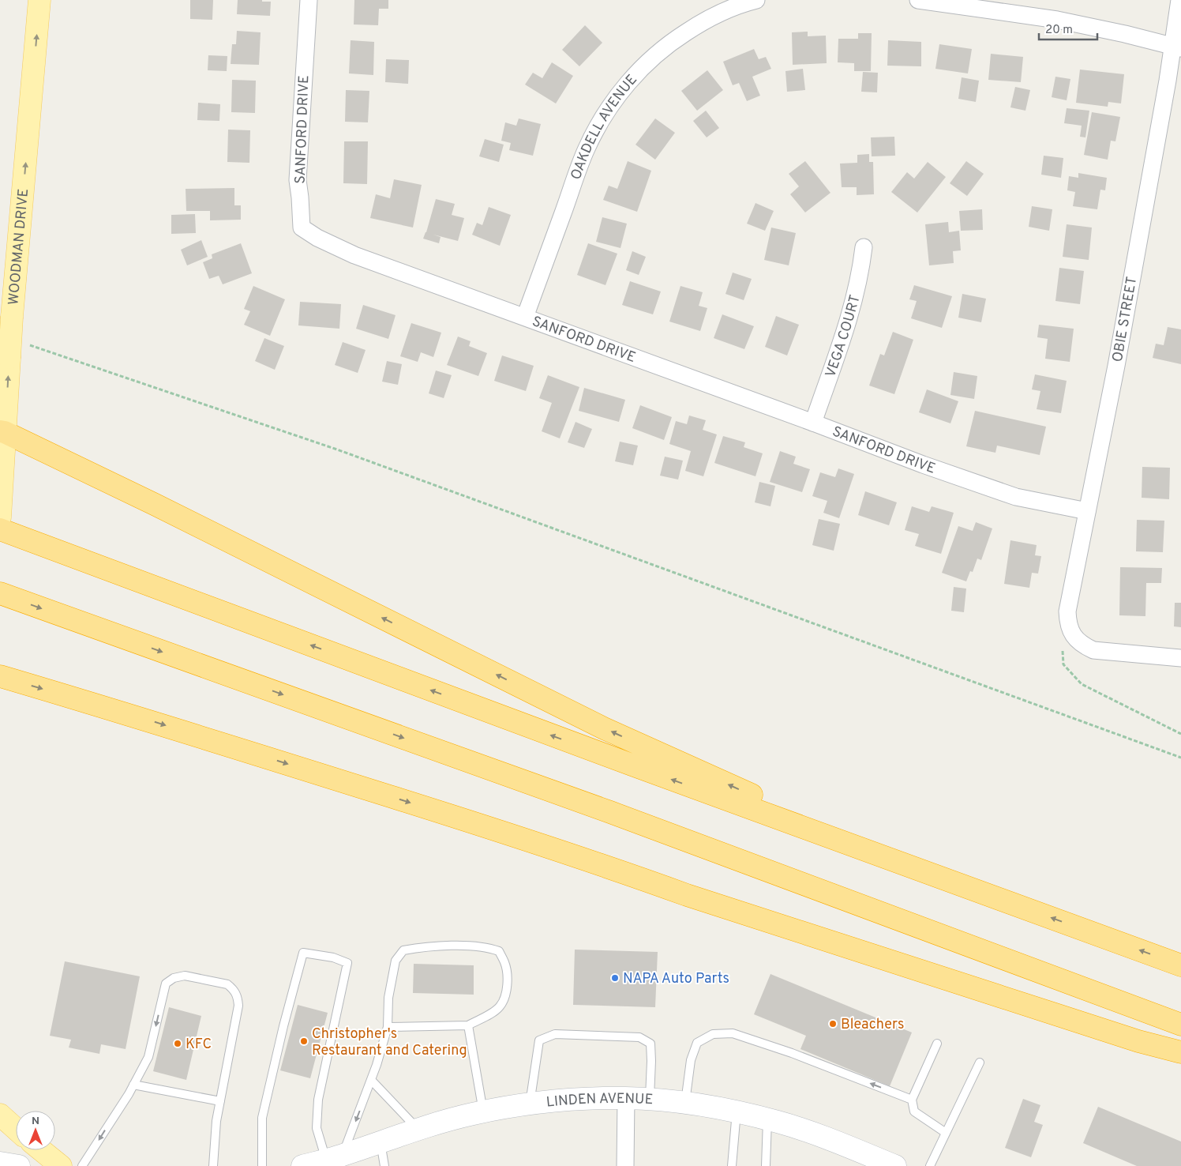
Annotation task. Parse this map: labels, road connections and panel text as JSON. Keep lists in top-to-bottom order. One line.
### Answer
{"streets":{"main road":["WOODMAN DRIVE","LINDEN AVENUE"],"street":["OAKDELL AVENUE","SANFORD DRIVE","OBIE STREET","VEGA COURT"]},"crossings":[["OAKDELL AVENUE","SANFORD DRIVE"],["SANFORD DRIVE","OBIE STREET"],["SANFORD DRIVE","VEGA COURT"]],"one_way":["WOODMAN DRIVE"],"places":["NAPA Auto Parts","Bleachers","Christopher's Restaurant and Catering","KFC"],"scale_bar":"20 m","north":"top"}
